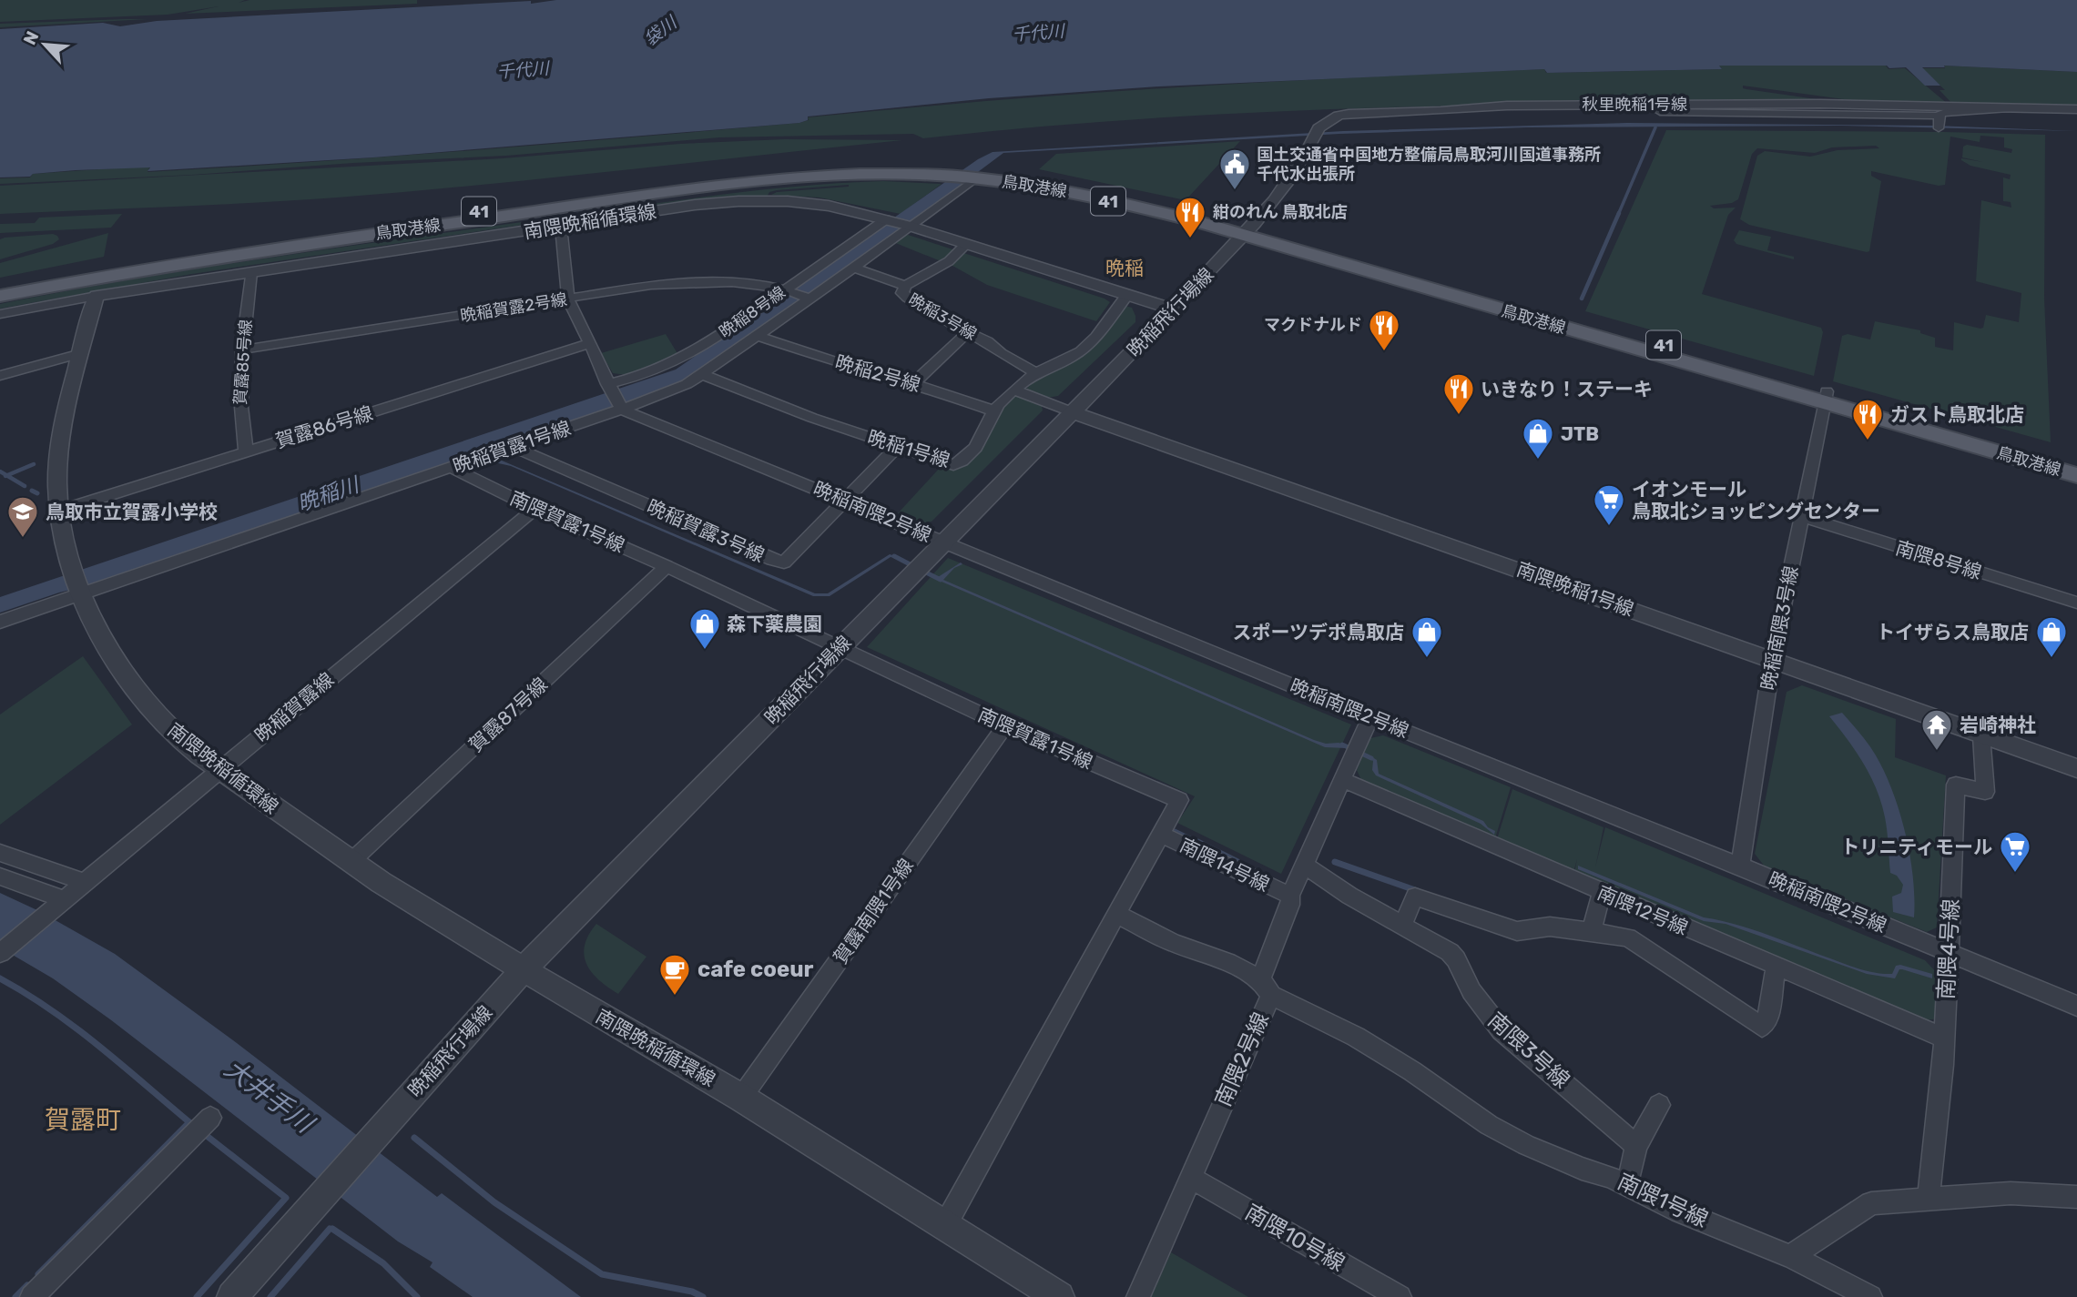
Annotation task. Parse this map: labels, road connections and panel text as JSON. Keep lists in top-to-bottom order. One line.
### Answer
{"streets":{"main road":["鳥取港線","41"],"street":["秋里晩稲1号線","南隈晩稲循環線","晩稲賀露2号線","晩稲8号線","晩稲飛行場線","晩稲3号線","賀露85号線","晩稲2号線","賀露86号線","晩稲賀露1号線","晩稲1号線","晩稲南隈2号線","南隈賀露1号線","晩稲賀露3号線","南隈8号線","南隈晩稲1号線","晩稲南隈3号線","晩稲賀露線","賀露87号線","南隈14号線","南隈12号線","賀露南隈1号線","南隈4号線","南隈3号線","南隈2号線","南隈1号線","南隈10号線"]},"crossings":[["秋里晩稲1号線","鳥取港線"],["秋里晩稲1号線","晩稲飛行場線"],["鳥取港線","晩稲飛行場線"],["鳥取港線","晩稲賀露1号線"],["鳥取港線","晩稲南隈3号線"],["南隈晩稲循環線","晩稲8号線"],["南隈晩稲循環線","晩稲飛行場線"],["南隈晩稲循環線","賀露85号線"],["南隈晩稲循環線","賀露86号線"],["南隈晩稲循環線","晩稲賀露1号線"],["南隈晩稲循環線","南隈賀露1号線"],["南隈晩稲循環線","晩稲賀露線"],["南隈晩稲循環線","賀露87号線"],["南隈晩稲循環線","賀露南隈1号線"],["晩稲賀露2号線","晩稲8号線"],["晩稲賀露2号線","賀露85号線"],["晩稲賀露2号線","晩稲賀露1号線"],["晩稲飛行場線","晩稲南隈2号線"],["晩稲飛行場線","南隈賀露1号線"],["晩稲飛行場線","南隈晩稲1号線"],["晩稲3号線","晩稲賀露1号線"],["晩稲3号線","晩稲1号線"],["賀露85号線","賀露86号線"],["晩稲2号線","晩稲賀露1号線"],["晩稲2号線","晩稲1号線"],["晩稲賀露1号線","晩稲1号線"],["晩稲賀露1号線","晩稲南隈2号線"],["晩稲賀露1号線","南隈賀露1号線"],["晩稲賀露1号線","晩稲賀露3号線"],["晩稲1号線","晩稲賀露3号線"],["晩稲南隈2号線","晩稲賀露3号線"],["晩稲南隈2号線","晩稲南隈3号線"],["晩稲南隈2号線","南隈4号線"],["晩稲南隈2号線","南隈2号線"],["南隈賀露1号線","晩稲賀露線"],["南隈賀露1号線","賀露87号線"],["南隈賀露1号線","南隈14号線"],["南隈賀露1号線","賀露南隈1号線"],["南隈賀露1号線","南隈1号線"],["南隈8号線","晩稲南隈3号線"],["南隈晩稲1号線","晩稲南隈3号線"],["南隈晩稲1号線","南隈4号線"],["南隈14号線","南隈2号線"],["南隈12号線","南隈4号線"],["南隈12号線","南隈2号線"],["南隈3号線","南隈2号線"],["南隈2号線","南隈1号線"],["南隈2号線","南隈10号線"]],"districts":["晩稲","賀露町"],"water":["袋川","千代川","晩稲川","大井手川"],"places":{"public building":["国土交通省中国地方整備局鳥取河川国道事務所 千代水出張所"],"restaurant":["紺のれん 鳥取北店","マクドナルド","いきなり！ステーキ","ガスト鳥取北店"],"shop":["JTB","森下薬農園","スポーツデポ鳥取店","トイザらス鳥取店"],"supermarket":["イオンモール 鳥取北ショッピングセンター","トリニティモール"],"school or university":["鳥取市立賀露小学校"],"temple":["岩崎神社"],"cafe":["cafe coeur"]},"north":"top left"}
